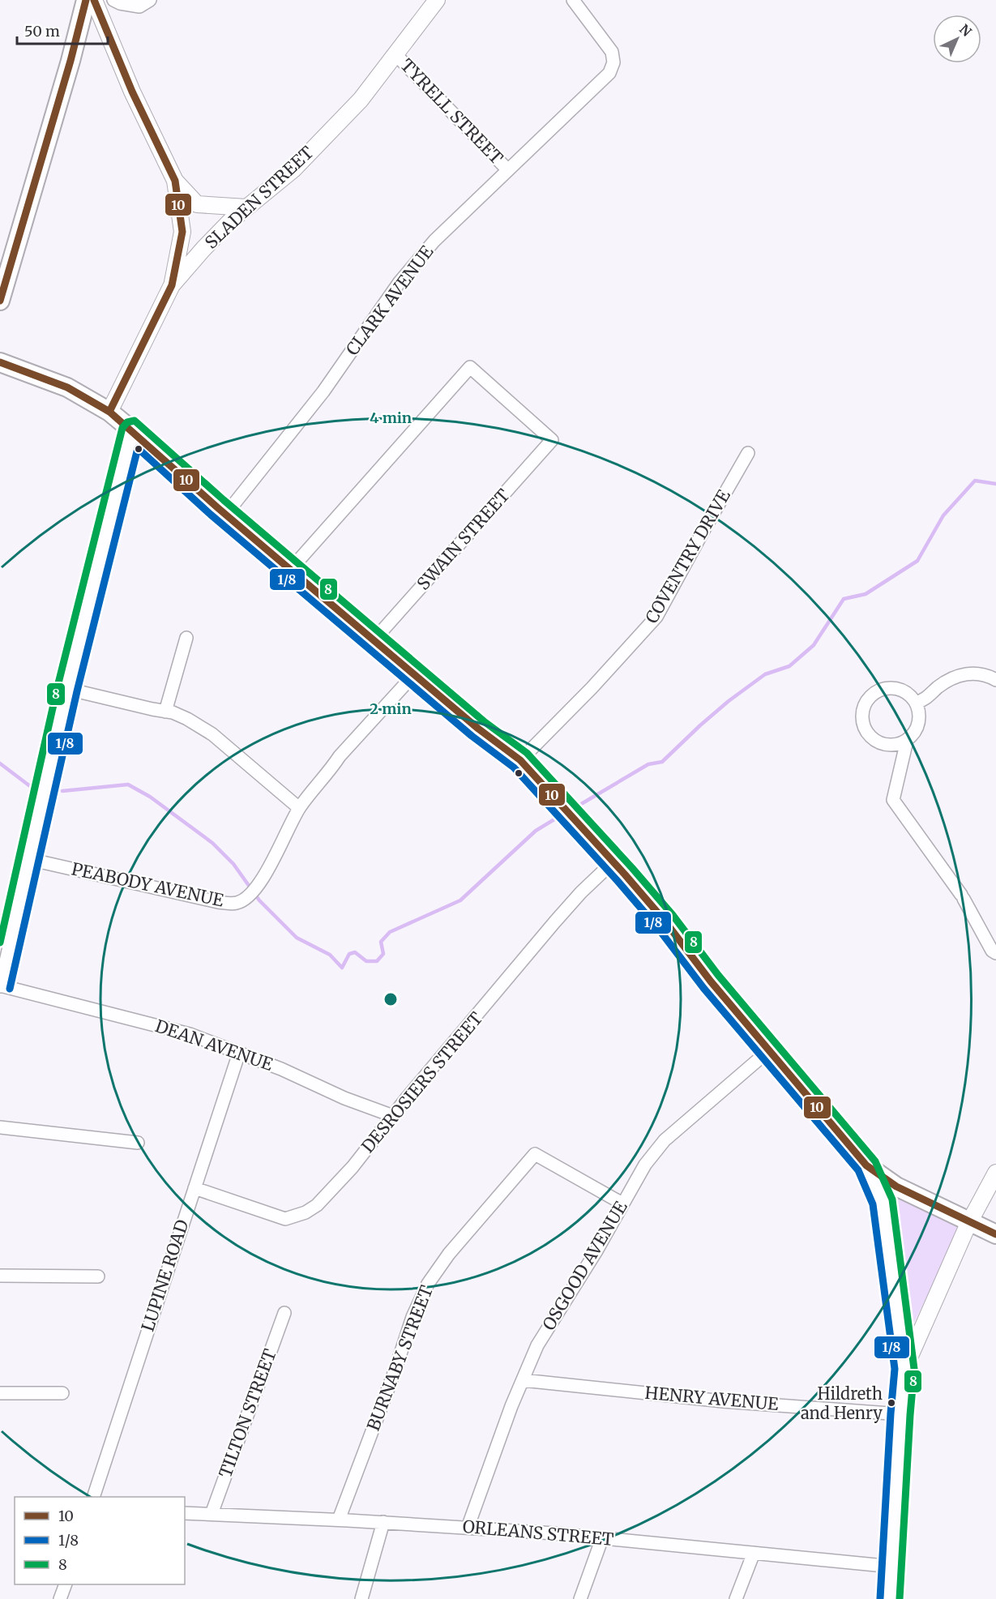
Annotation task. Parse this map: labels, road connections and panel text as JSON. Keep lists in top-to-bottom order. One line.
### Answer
{"streets":{"street":["TYRELL STREET","SLADEN STREET","CLARK AVENUE","SWAIN STREET","COVENTRY DRIVE","PEABODY AVENUE","DEAN AVENUE","DESROSIERS STREET","OSGOOD AVENUE","LUPINE ROAD","BURNABY STREET","HENRY AVENUE","TILTON STREET","ORLEANS STREET"]},"crossings":[["TYRELL STREET","SLADEN STREET"],["TYRELL STREET","CLARK AVENUE"],["DEAN AVENUE","DESROSIERS STREET"],["DEAN AVENUE","LUPINE ROAD"],["DESROSIERS STREET","LUPINE ROAD"],["OSGOOD AVENUE","BURNABY STREET"],["OSGOOD AVENUE","HENRY AVENUE"],["OSGOOD AVENUE","ORLEANS STREET"],["BURNABY STREET","ORLEANS STREET"],["TILTON STREET","ORLEANS STREET"]],"places":["Hildreth and Henry"],"lines":["transit line 10","transit line 8","transit line 1/8"],"legend":["10","1/8","8"],"scale_bar":"50 m","north":"top right","rings":["4 min","2 min"]}
